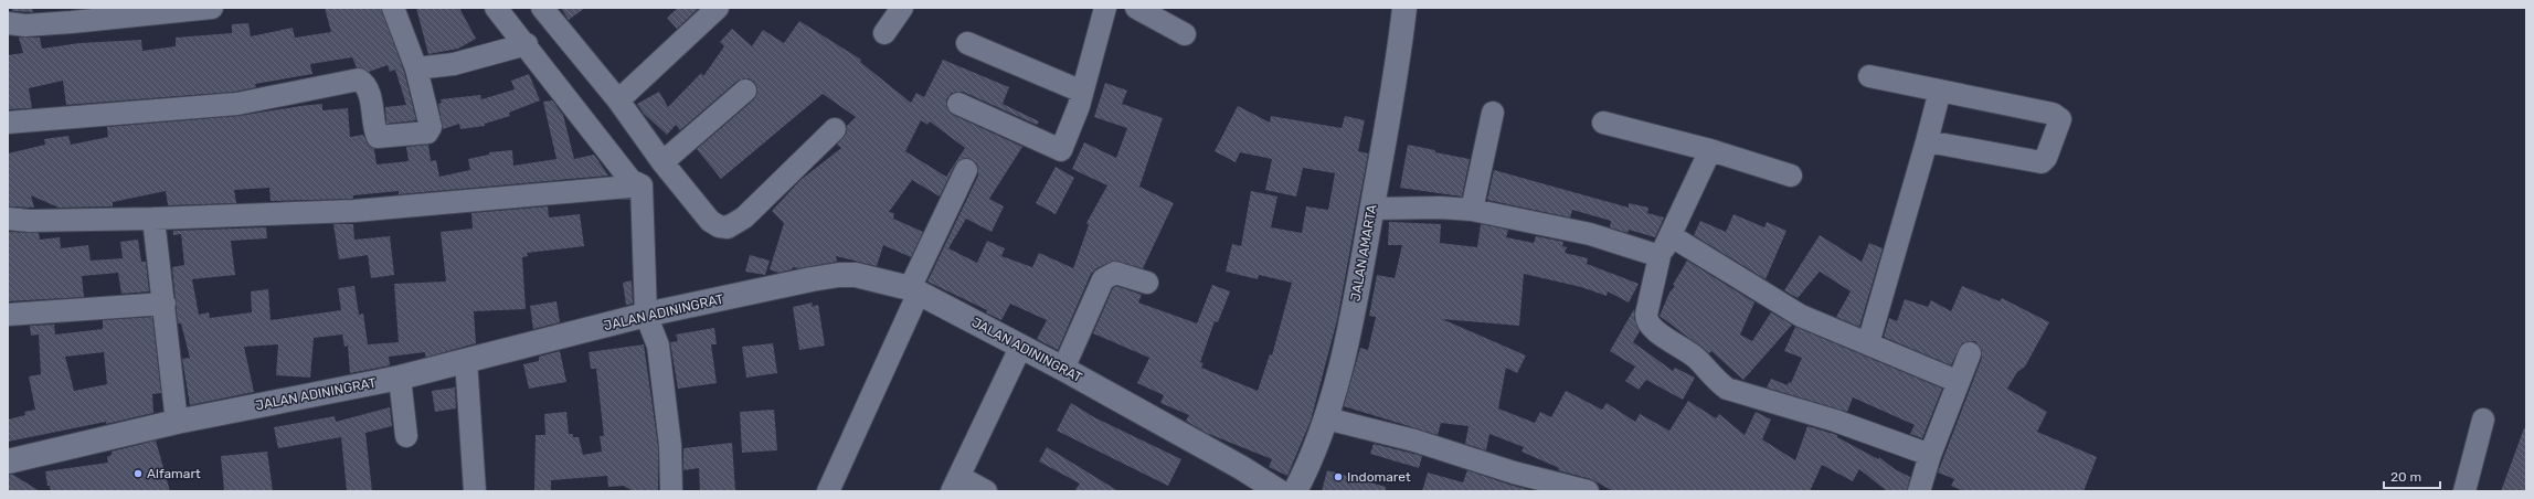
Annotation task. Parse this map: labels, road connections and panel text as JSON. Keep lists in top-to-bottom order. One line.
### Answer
{"streets":{"street":["JALAN AMARTA","JALAN ADININGRAT"]},"places":["Alfamart","Indomaret"],"scale_bar":"20 m"}
